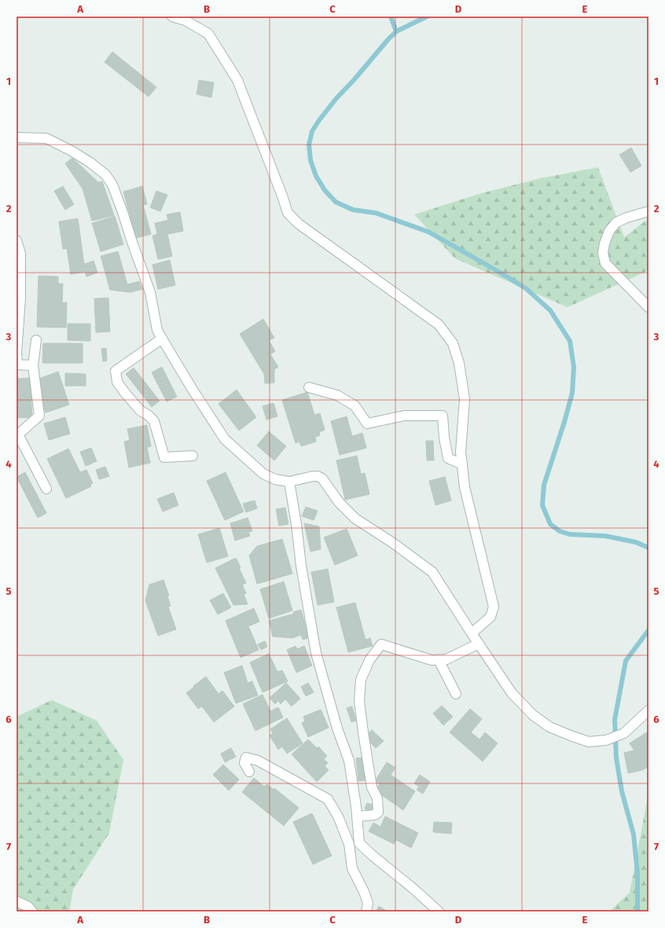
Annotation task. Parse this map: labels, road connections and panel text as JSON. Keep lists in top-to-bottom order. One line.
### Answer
{"grid":{"columns":["A","B","C","D","E"],"rows":["1","2","3","4","5","6","7"]}}
